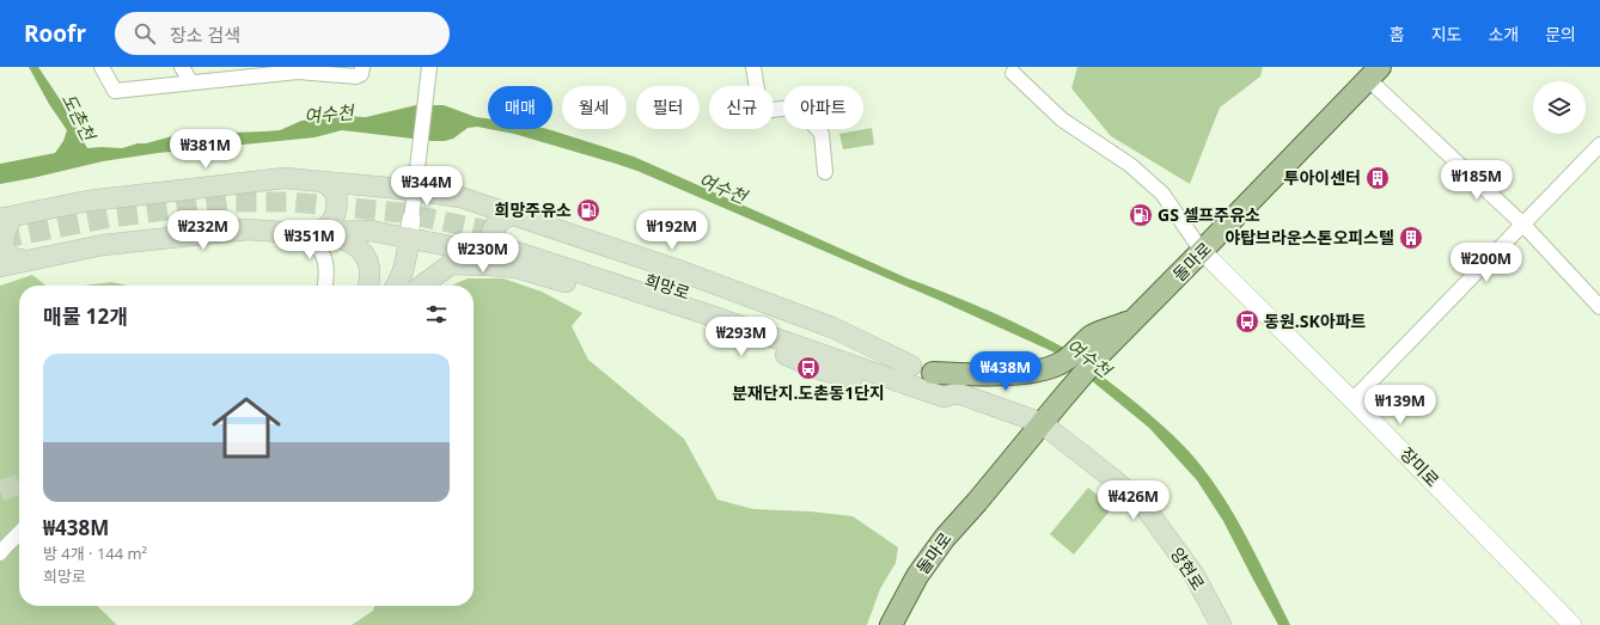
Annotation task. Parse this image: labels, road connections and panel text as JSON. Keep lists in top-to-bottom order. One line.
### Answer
{"streets":{"main road":["돌마로","희망로","양현로"],"street":["장미로"]},"crossings":[["돌마로","희망로"],["돌마로","장미로"],["돌마로","양현로"],["희망로","양현로"]],"water":["여수천","도촌천"],"places":{"building":["투아이센터","야탑브라운스톤오피스텔"],"fuel station":["희망주유소","GS 셀프주유소"],"bus stop":["동원.SK아파트","분재단지.도촌동1단지"]},"page":{"header":"Roofr","search":"장소 검색","nav":["홈","지도","소개","문의"],"chip":["매매","월세","필터","신규","아파트"],"price":["₩381M","₩185M","₩344M","₩232M","₩192M","₩351M","₩230M","₩200M","₩293M","₩438M","₩139M","₩426M"],"heading":"매물 12개","list":[{"name":"₩438M","note":"방 4개 · 144 m² · 희망로"}]}}
